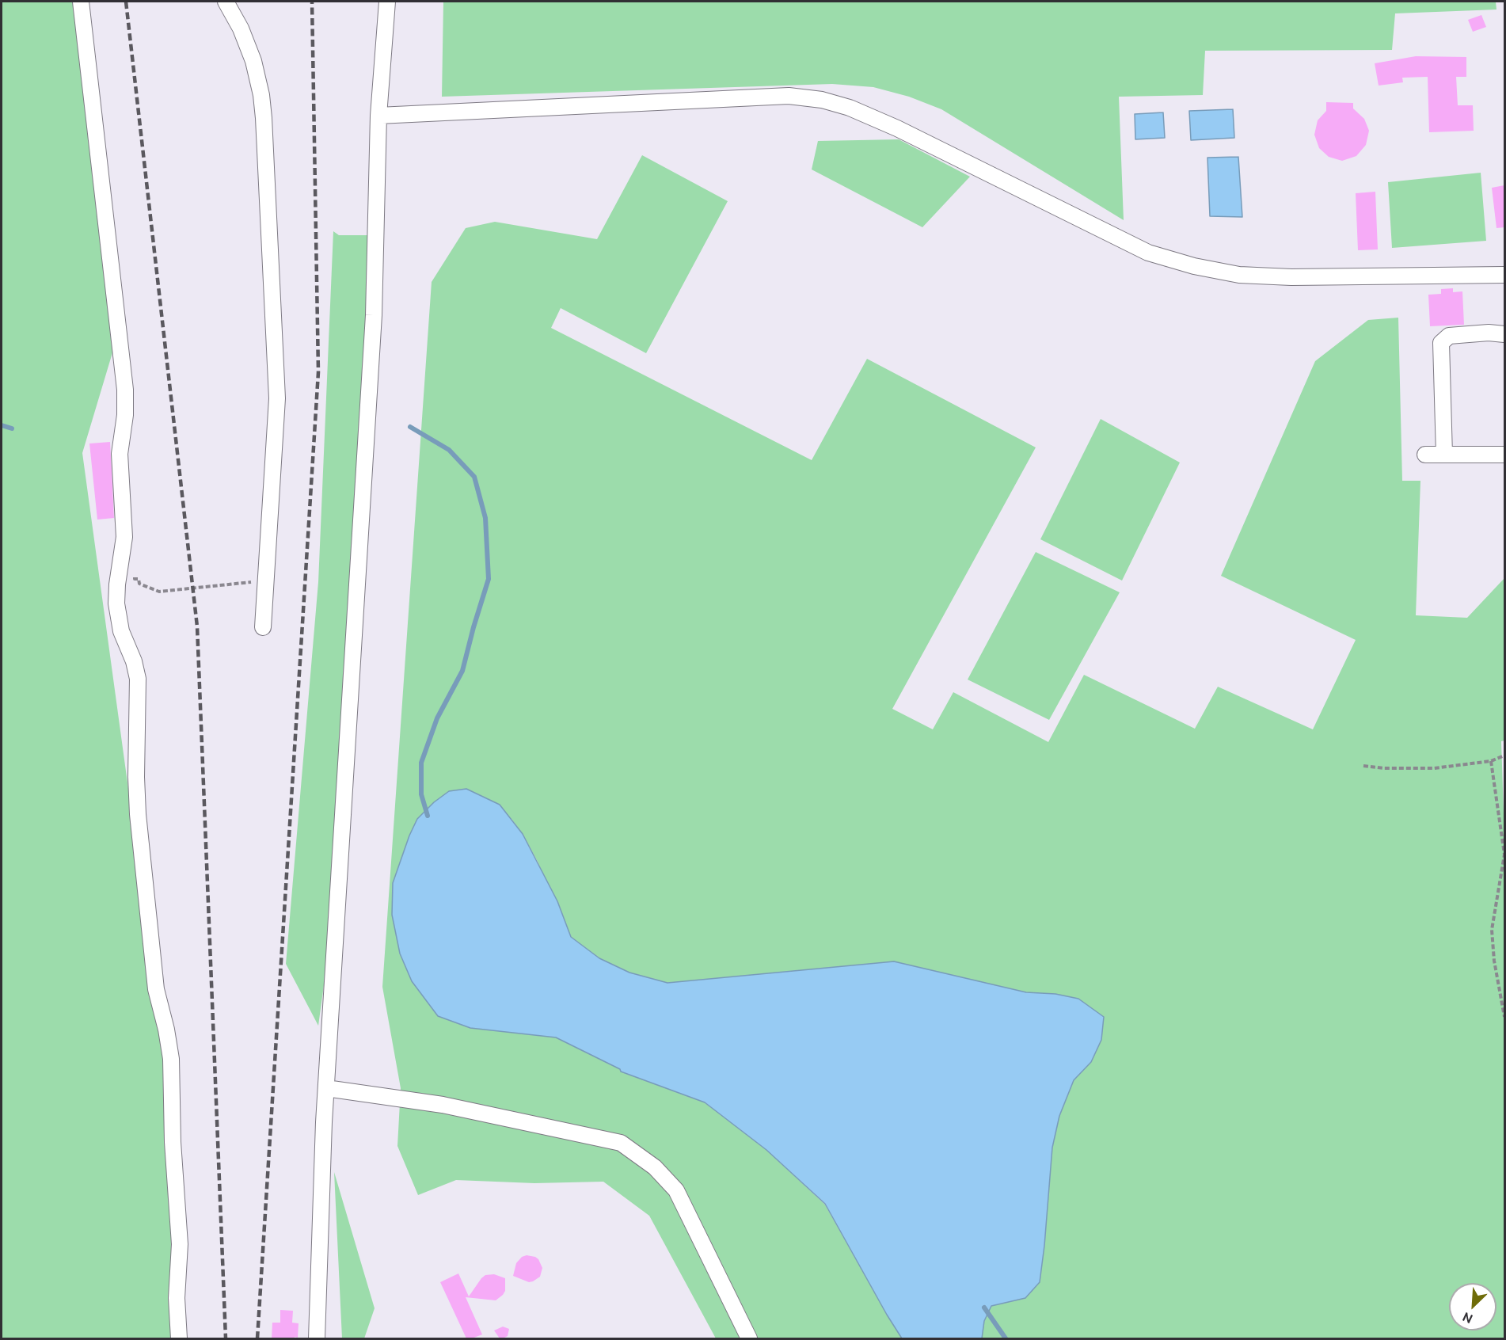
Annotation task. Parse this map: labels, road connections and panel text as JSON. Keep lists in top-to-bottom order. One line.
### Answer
{"north":"bottom left"}
